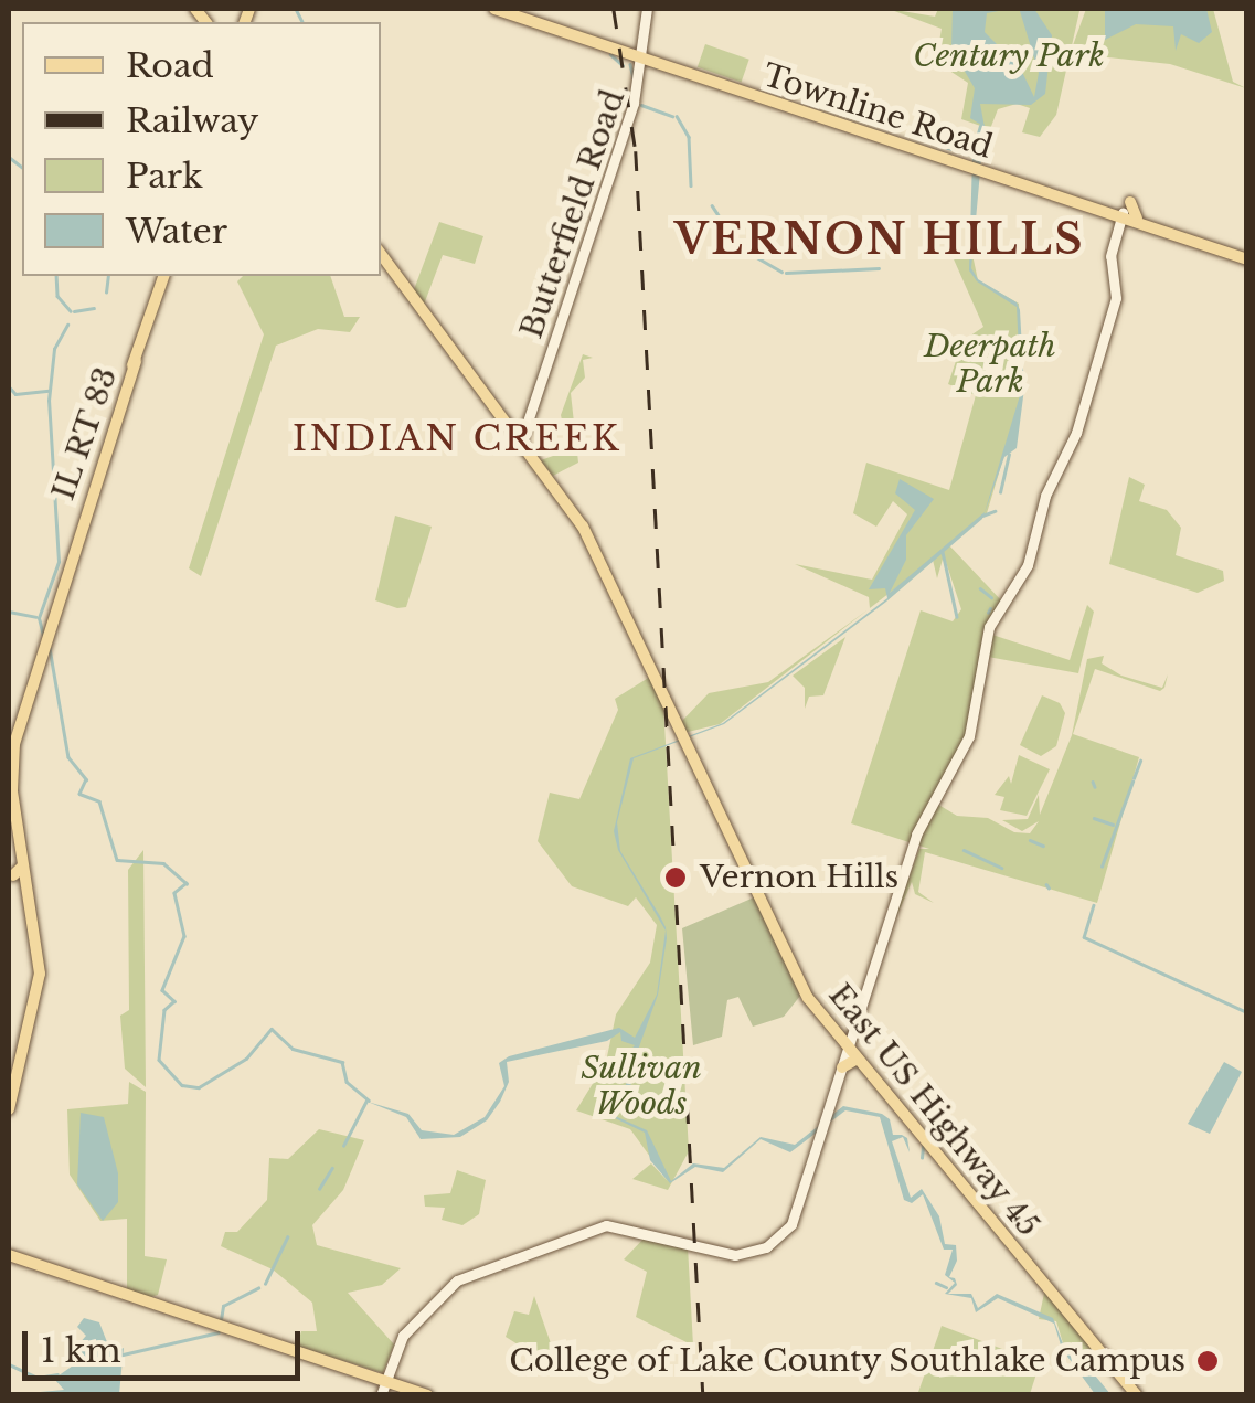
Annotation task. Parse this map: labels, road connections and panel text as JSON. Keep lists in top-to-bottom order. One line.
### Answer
{"streets":{"main road":["Townline Road","Butterfield Road","IL RT 83","East US Highway 45"]},"crossings":[["Townline Road","Butterfield Road"],["Butterfield Road","East US Highway 45"]],"districts":["VERNON HILLS","INDIAN CREEK"],"parks":["Century Park","Deerpath Park","Sullivan Woods"],"places":["Vernon Hills","College of Lake County Southlake Campus"],"legend":["Road","Railway","Park","Water"],"scale_bar":"1 km"}
